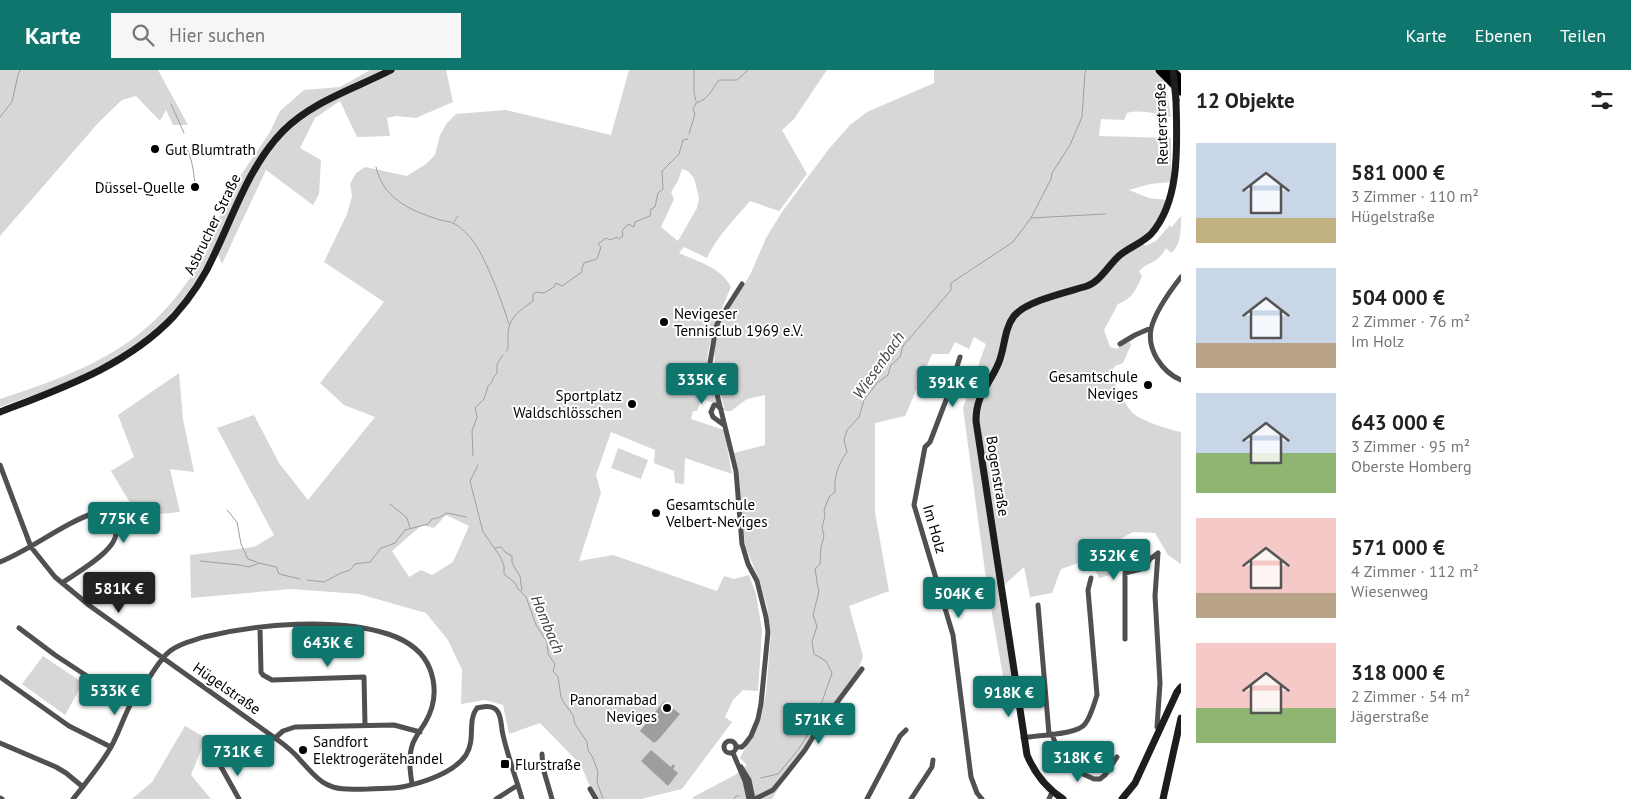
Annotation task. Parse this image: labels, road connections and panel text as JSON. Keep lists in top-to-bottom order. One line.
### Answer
{"streets":{"main road":["Reuterstraße","Asbrucher Straße","Bogenstraße"],"street":["Im Holz","Hügelstraße"]},"crossings":[["Reuterstraße","Bogenstraße"]],"water":["Wiesenbach","Hombach"],"places":{"other":["Gut Blumtrath","Düssel-Quelle","Nevigeser Tennisclub 1969 e.V.","Gesamtschule Neviges","Sportplatz Waldschlösschen","Gesamtschule Velbert-Neviges","Panoramabad Neviges","Sandfort Elektrogerätehandel"],"transit":["Flurstraße"]},"page":{"header":"Karte","search":"Hier suchen","nav":["Karte","Ebenen","Teilen"],"heading":"12 Objekte","list":[{"name":"581 000 €","note":"3 Zimmer · 110 m² · Hügelstraße"},{"name":"504 000 €","note":"2 Zimmer · 76 m² · Im Holz"},{"name":"643 000 €","note":"3 Zimmer · 95 m² · Oberste Homberg"},{"name":"571 000 €","note":"4 Zimmer · 112 m² · Wiesenweg"},{"name":"318 000 €","note":"2 Zimmer · 54 m² · Jägerstraße"}],"price":["335K €","391K €","775K €","352K €","581K €","504K €","643K €","533K €","918K €","571K €","731K €","318K €"]}}
